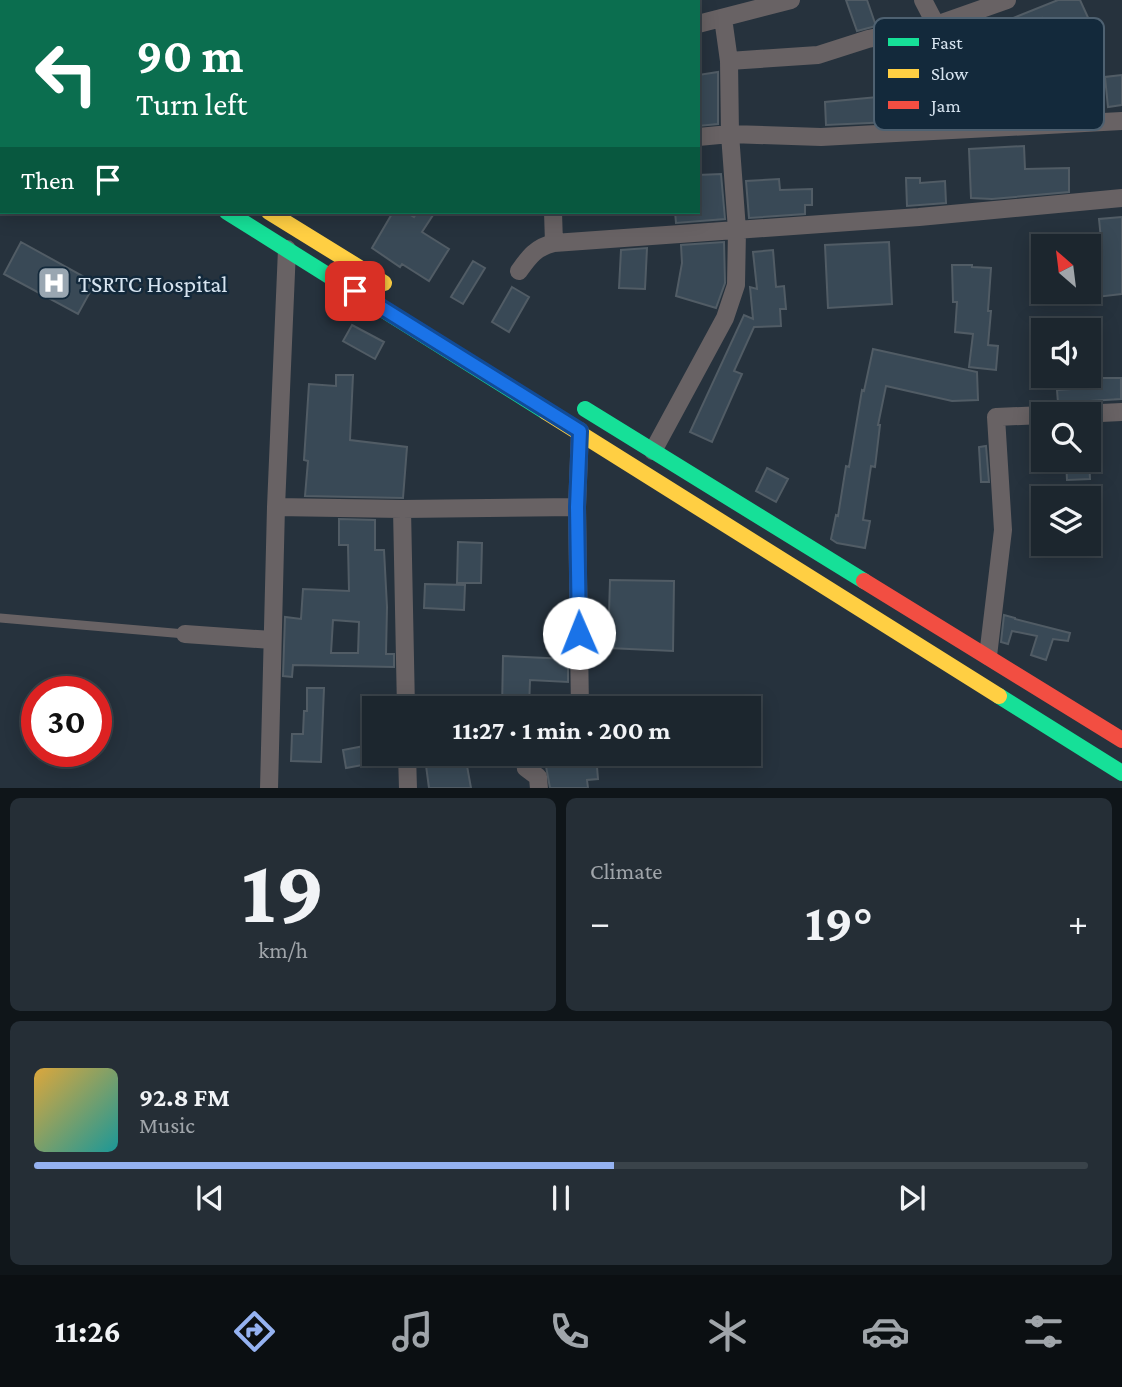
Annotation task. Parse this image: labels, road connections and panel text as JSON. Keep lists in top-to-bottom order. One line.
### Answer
{"places":{"hospital":["TSRTC Hospital"]},"legend":["Fast","Slow","Jam"],"north":"top left","page":{"turn":["90 m","Turn left"],"then":"Then","limit":"30","trip":"11:27 · 1 min · 200 m","tile":[["19","km/h"],"Climate"],"heat":["−","19°","+"],"song":["92.8 FM","Music"],"tabs":"11:26"}}
